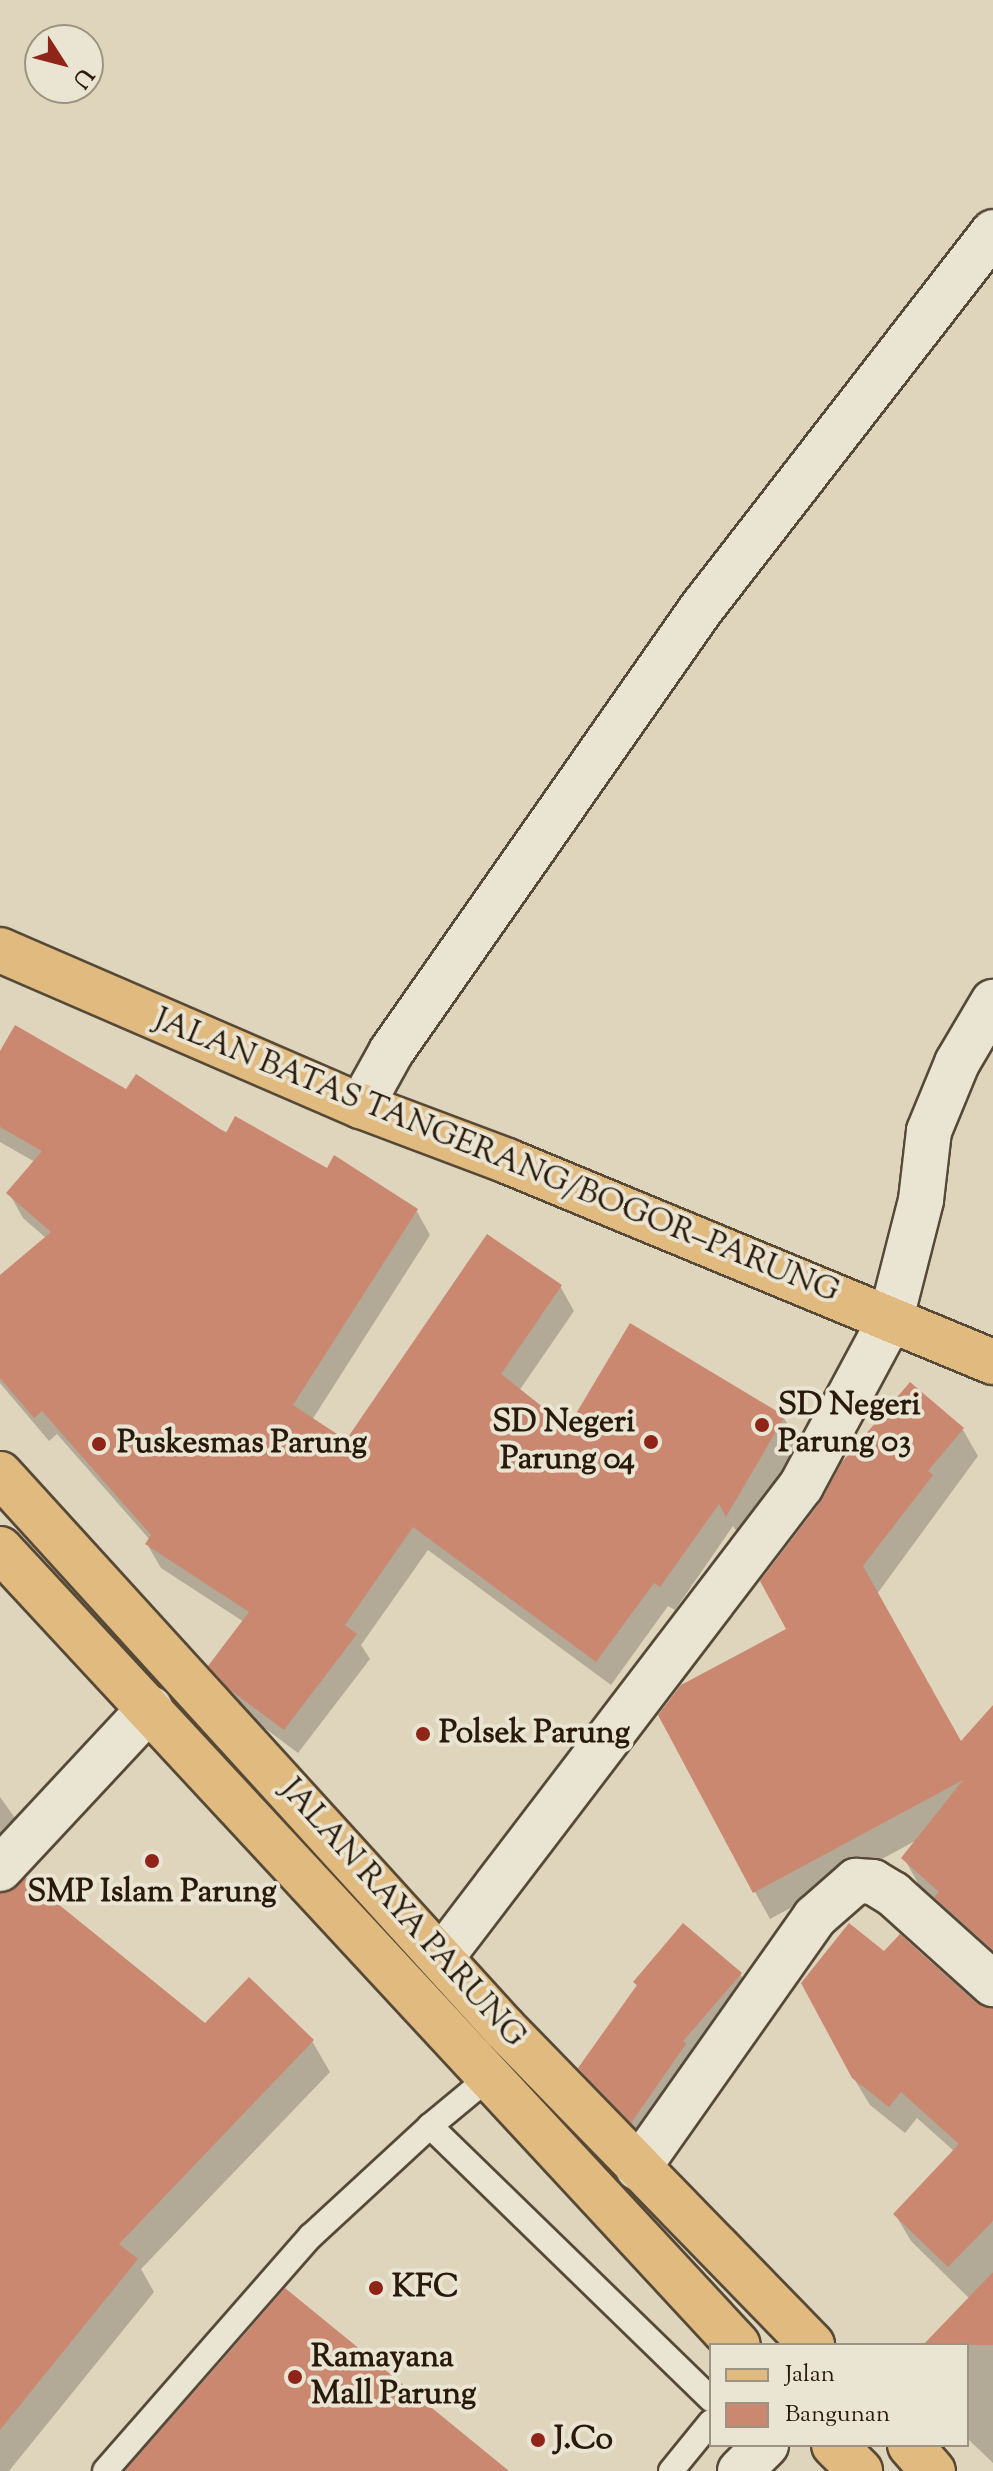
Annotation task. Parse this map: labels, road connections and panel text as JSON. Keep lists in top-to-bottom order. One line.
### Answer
{"streets":{"main road":["JALAN BATAS TANGERANG/BOGOR–PARUNG","JALAN RAYA PARUNG"]},"places":["SD Negeri Parung 03","SD Negeri Parung 04","Puskesmas Parung","Polsek Parung","SMP Islam Parung","KFC","Ramayana Mall Parung","J.Co"],"legend":["Jalan","Bangunan"],"north":"bottom right"}
